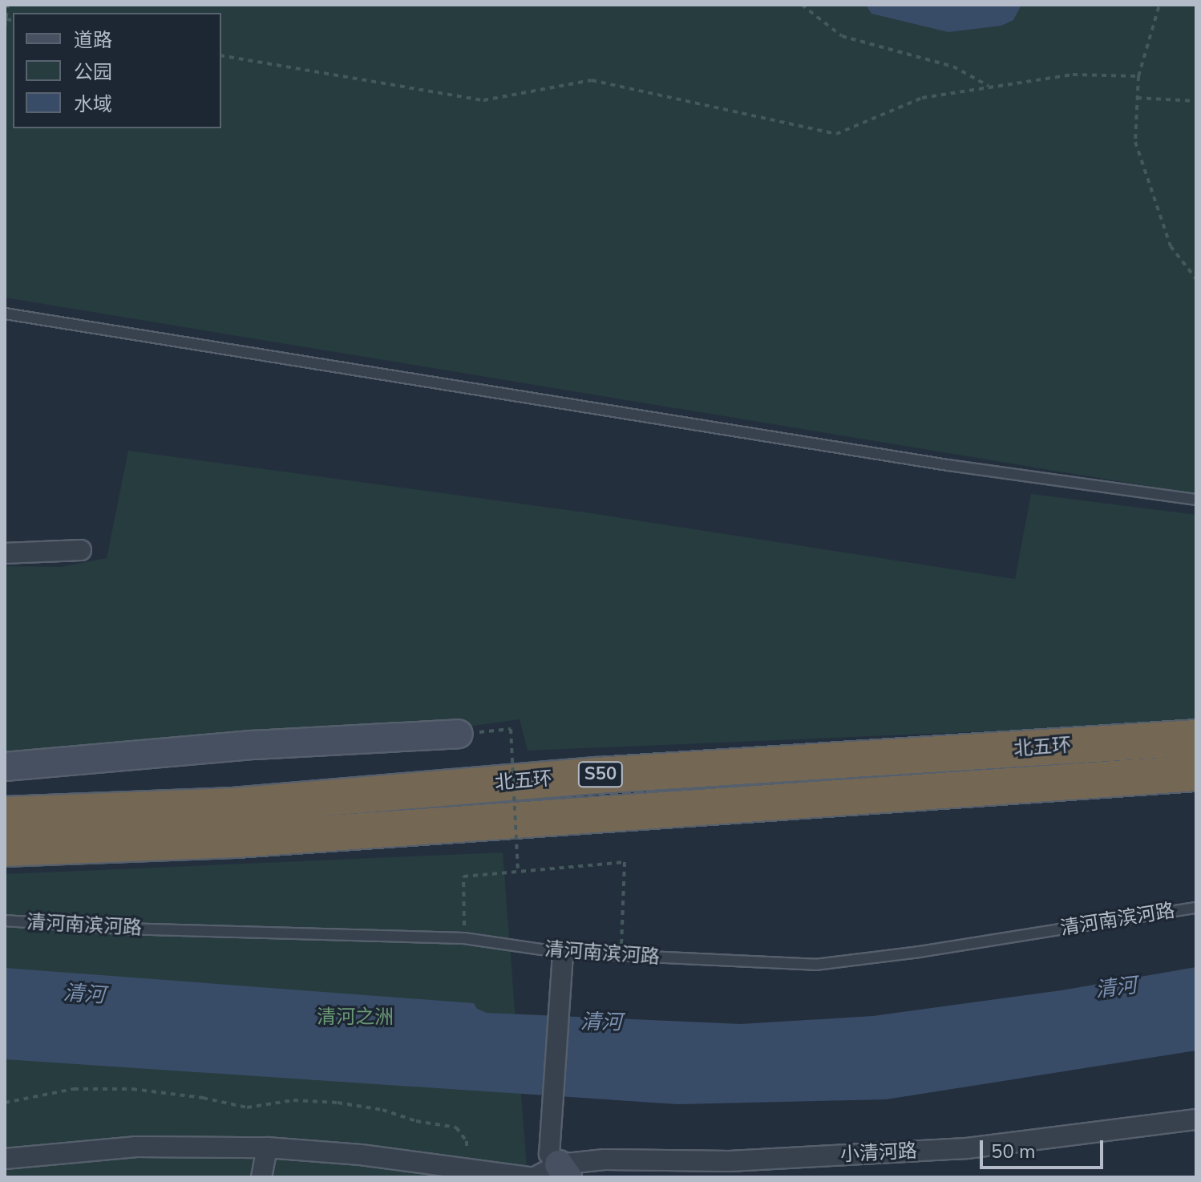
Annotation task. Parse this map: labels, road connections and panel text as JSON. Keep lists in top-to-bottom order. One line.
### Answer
{"streets":{"highway":["北五环","S50"],"street":["小清河路"],"lane":["清河南滨河路"]},"water":["清河"],"parks":["清河之洲"],"legend":["道路","公园","水域"],"scale_bar":"50 m"}
